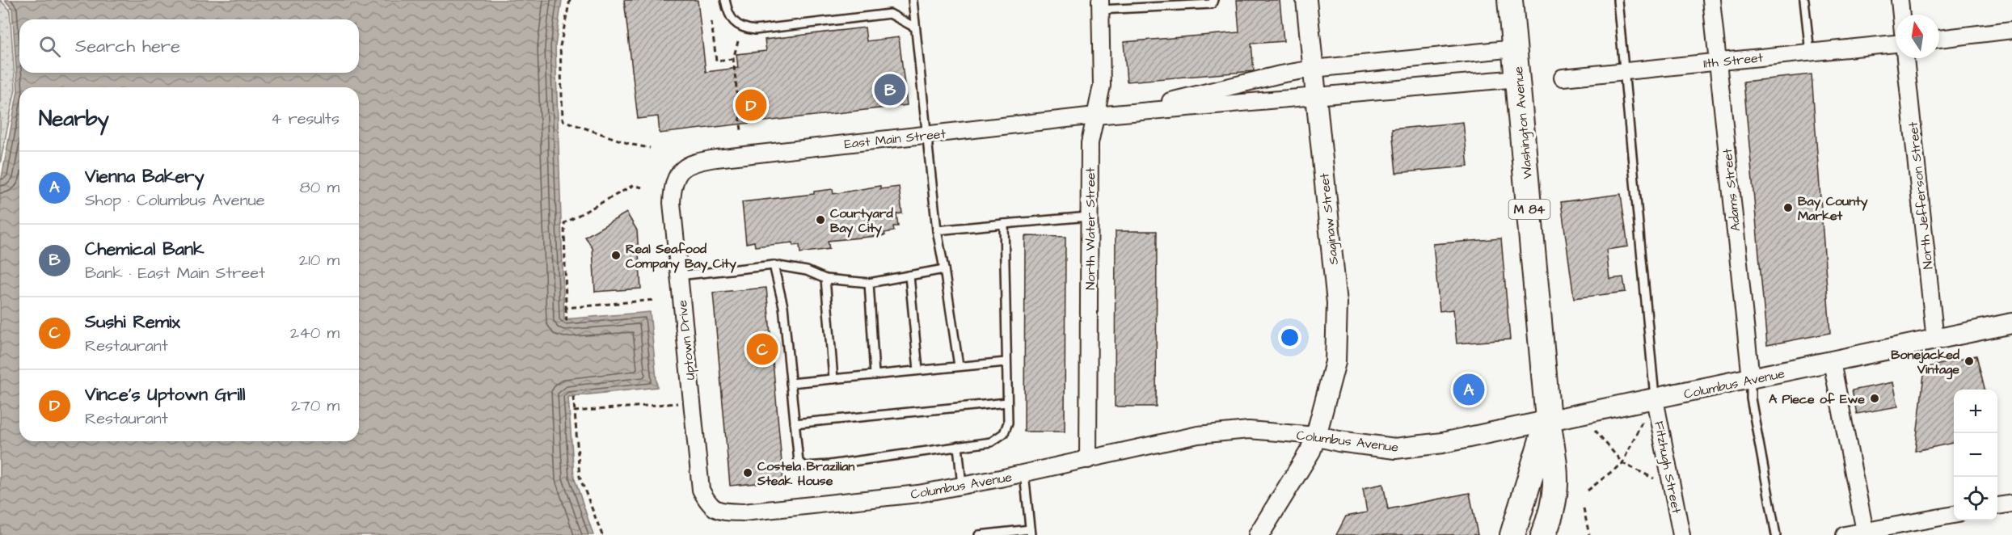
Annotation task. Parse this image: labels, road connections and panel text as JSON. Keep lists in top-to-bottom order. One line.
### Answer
{"streets":{"main road":["Washington Avenue","M 84"],"street":["11th Street","East Main Street","Adams Street","North Jefferson Street","Saginaw Street","North Water Street","Uptown Drive","Columbus Avenue","Fitzhugh Street"]},"crossings":[["11th Street","Adams Street"],["Washington Avenue","East Main Street"],["Washington Avenue","M 84"],["Washington Avenue","Columbus Avenue"],["East Main Street","Saginaw Street"],["East Main Street","North Water Street"],["East Main Street","Uptown Drive"],["Adams Street","Columbus Avenue"],["North Jefferson Street","Columbus Avenue"],["M 84","Columbus Avenue"],["Saginaw Street","Columbus Avenue"],["North Water Street","Columbus Avenue"],["Uptown Drive","Columbus Avenue"],["Columbus Avenue","Fitzhugh Street"]],"places":["Bay County Market","Courtyard Bay City","Real Seafood Company Bay City","Bonejacked Vintage","A Piece of Ewe","Costela Brazilian Steak House"],"north":"top","page":{"search":"Search here","pins":["B","D","C","A"],"heading":["Nearby","4 results"],"list":[{"mark":"A","name":"Vienna Bakery","note":"Shop · Columbus Avenue","value":"80 m"},{"mark":"B","name":"Chemical Bank","note":"Bank · East Main Street","value":"210 m"},{"mark":"C","name":"Sushi Remix","note":"Restaurant","value":"240 m"},{"mark":"D","name":"Vince's Uptown Grill","note":"Restaurant","value":"270 m"}],"map_buttons":["+","−"]}}
